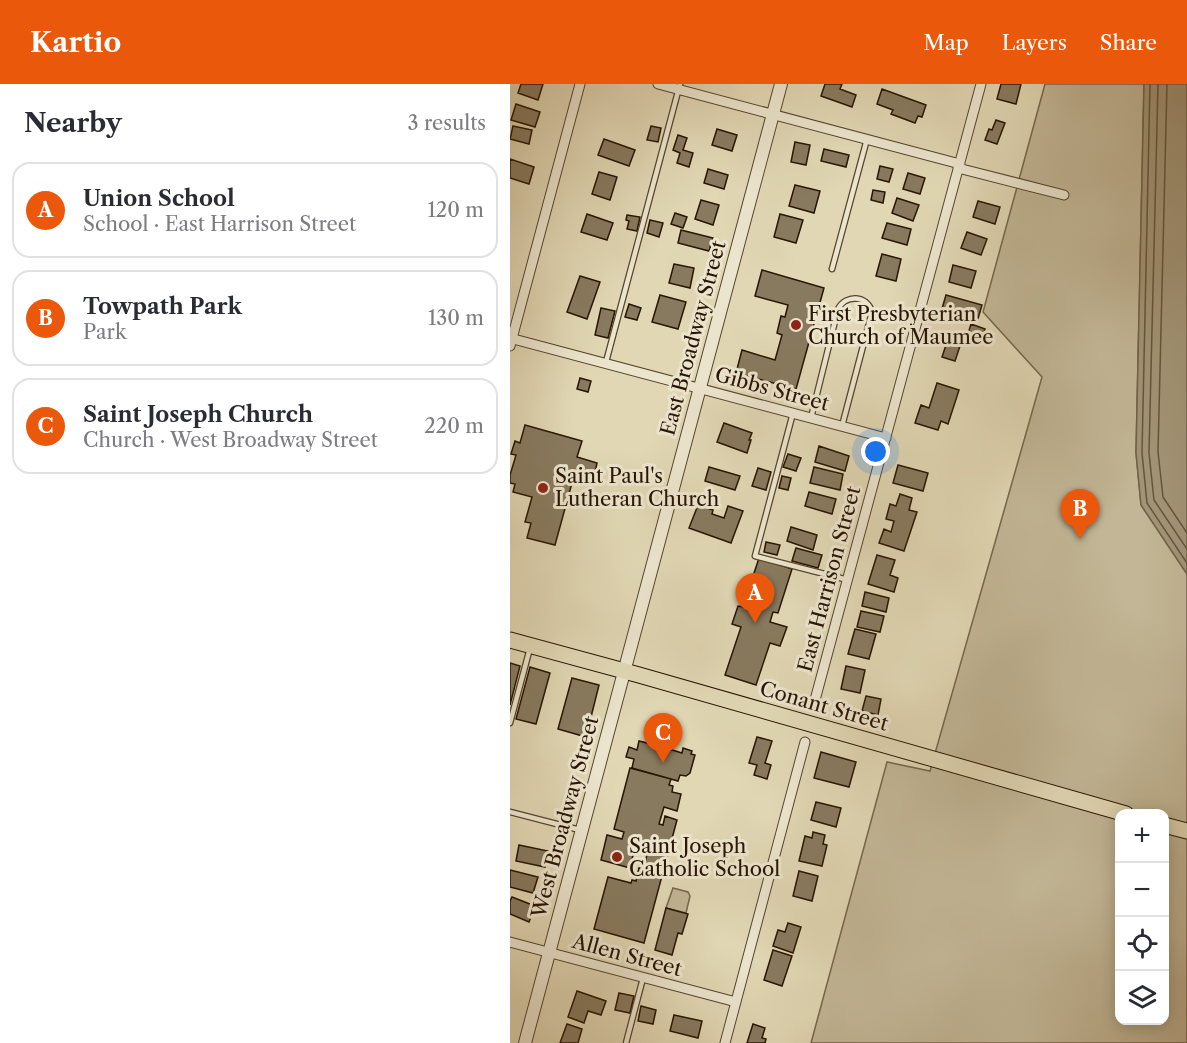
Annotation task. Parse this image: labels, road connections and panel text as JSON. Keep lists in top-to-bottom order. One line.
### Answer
{"streets":{"main road":["Conant Street"],"street":["East Broadway Street","Gibbs Street","East Harrison Street","West Broadway Street","Allen Street"]},"crossings":[["East Broadway Street","Gibbs Street"],["East Broadway Street","Conant Street"],["East Broadway Street","West Broadway Street"],["Gibbs Street","East Harrison Street"],["Conant Street","West Broadway Street"],["West Broadway Street","Allen Street"]],"places":["First Presbyterian Church of Maumee","Saint Paul's Lutheran Church","Saint Joseph Catholic School"],"page":{"header":"Kartio","nav":["Map","Layers","Share"],"heading":["Nearby","3 results"],"list":[{"mark":"A","name":"Union School","note":"School · East Harrison Street","value":"120 m"},{"mark":"B","name":"Towpath Park","note":"Park","value":"130 m"},{"mark":"C","name":"Saint Joseph Church","note":"Church · West Broadway Street","value":"220 m"}],"pins":["B","A","C"],"map_buttons":["+","−"]}}
